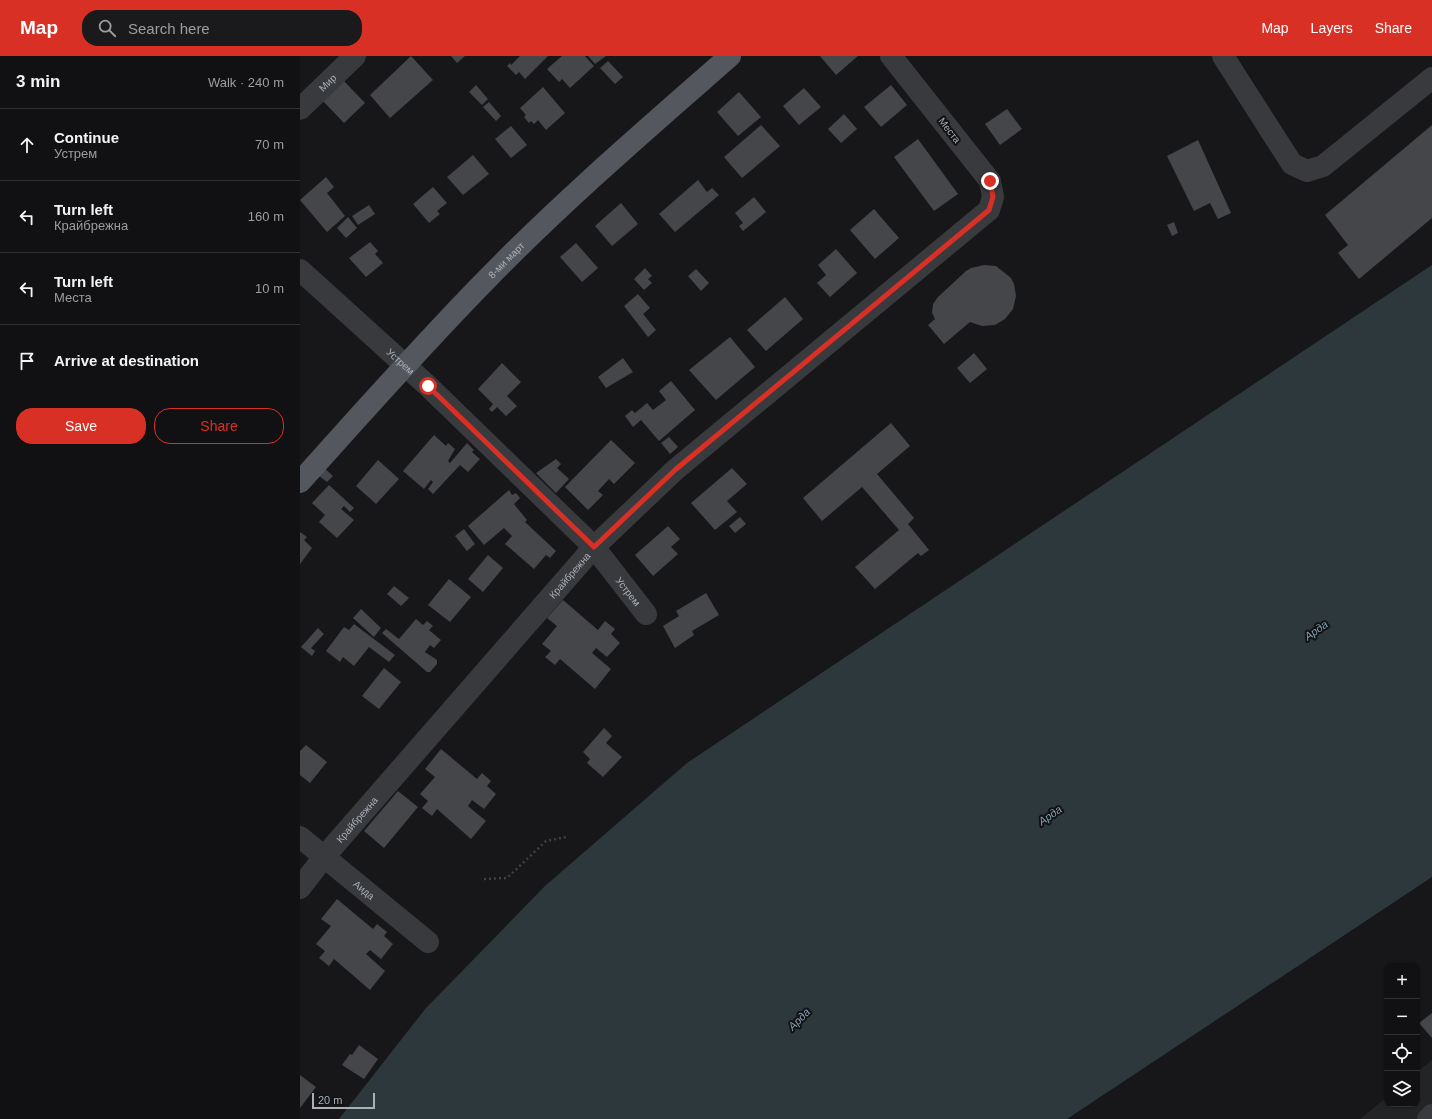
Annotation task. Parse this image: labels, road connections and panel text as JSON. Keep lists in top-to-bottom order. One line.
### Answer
{"streets":{"main road":["8-ми март"],"street":["Мир","Места","Устрем","Крайбрежна","Аида"]},"crossings":[["Места","Крайбрежна"],["8-ми март","Устрем"],["Устрем","Крайбрежна"],["Крайбрежна","Аида"]],"water":["Арда"],"scale_bar":"20 m","page":{"header":"Map","search":"Search here","nav":["Map","Layers","Share"],"heading":["3 min","Walk · 240 m"],"list":[["Continue","Устрем","70 m"],["Turn left","Крайбрежна","160 m"],["Turn left","Места","10 m"],"Arrive at destination"],"buttons":["Save","Share"],"map_buttons":["+","−"],"scale":"20 m"}}
